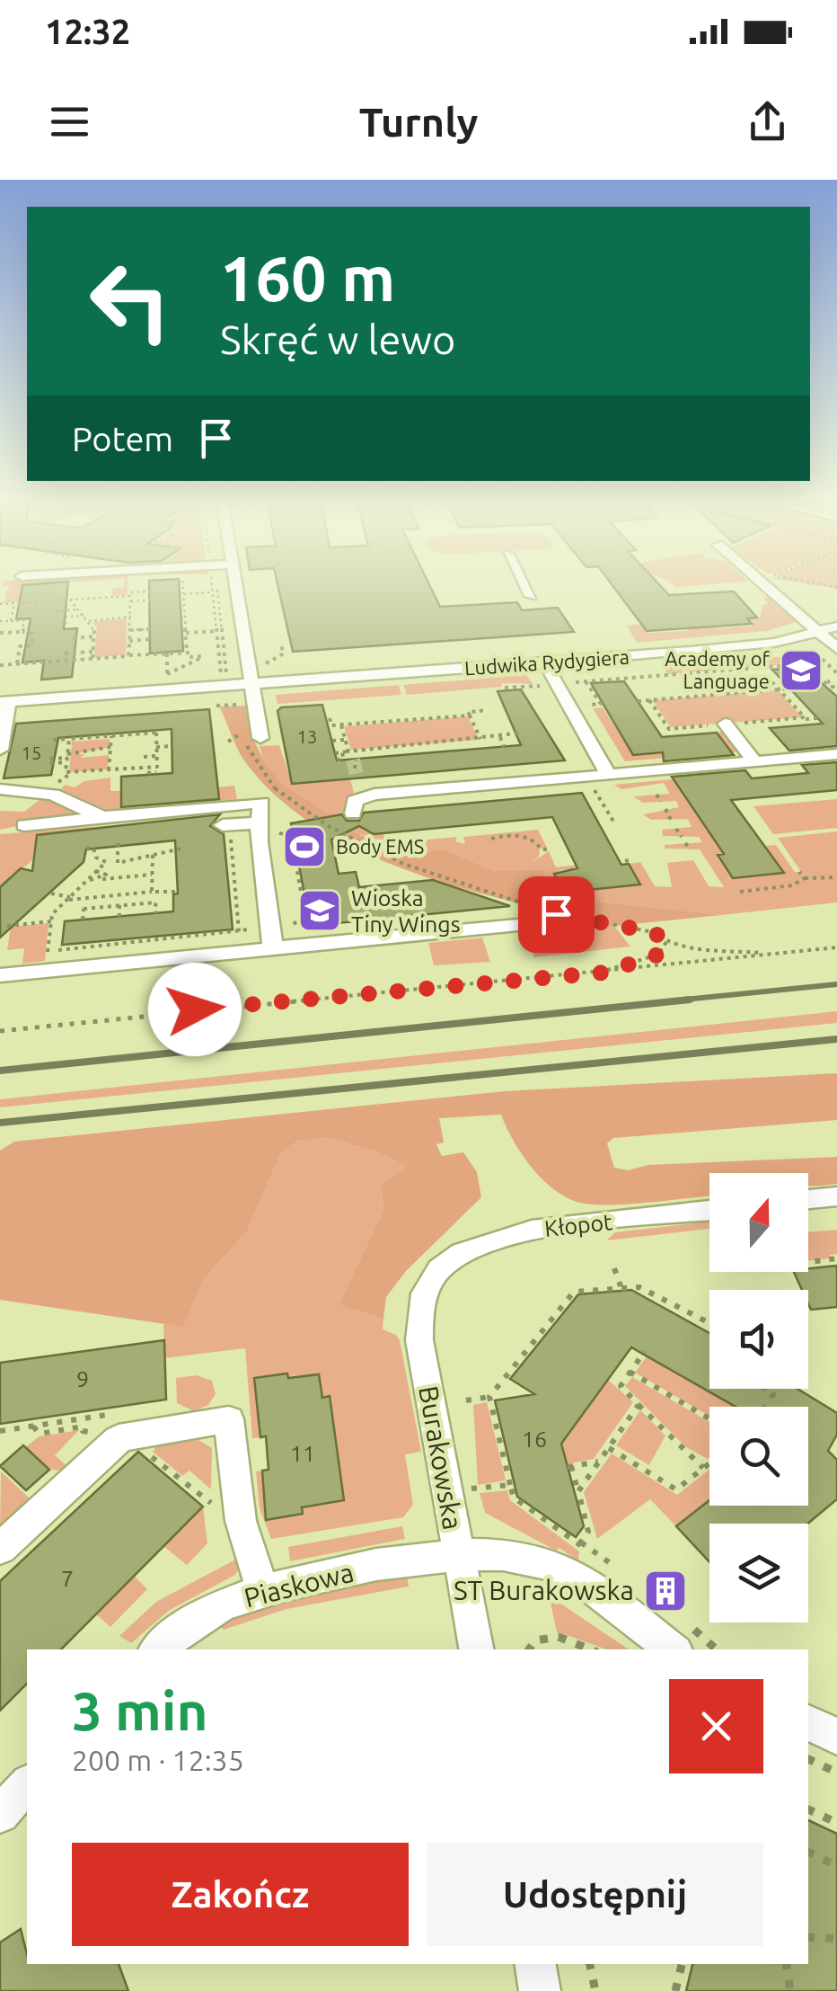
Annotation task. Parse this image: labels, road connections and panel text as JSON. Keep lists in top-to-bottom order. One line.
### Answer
{"streets":{"street":["Ludwika Rydygiera","Kłopot","Burakowska","Piaskowa"]},"crossings":[["Kłopot","Burakowska"],["Burakowska","Piaskowa"]],"places":{"school or university":["Academy of Language","Wioska Tiny Wings"],"sports":["Body EMS"],"building":["ST Burakowska"]},"house_numbers":["13","15","9","16","11","7"],"north":"top","page":{"status":"12:32","header":"Turnly","turn":["160 m","Skręć w lewo"],"then":"Potem","heading":["3 min","200 m · 12:35"],"buttons":["Zakończ","Udostępnij"]}}
